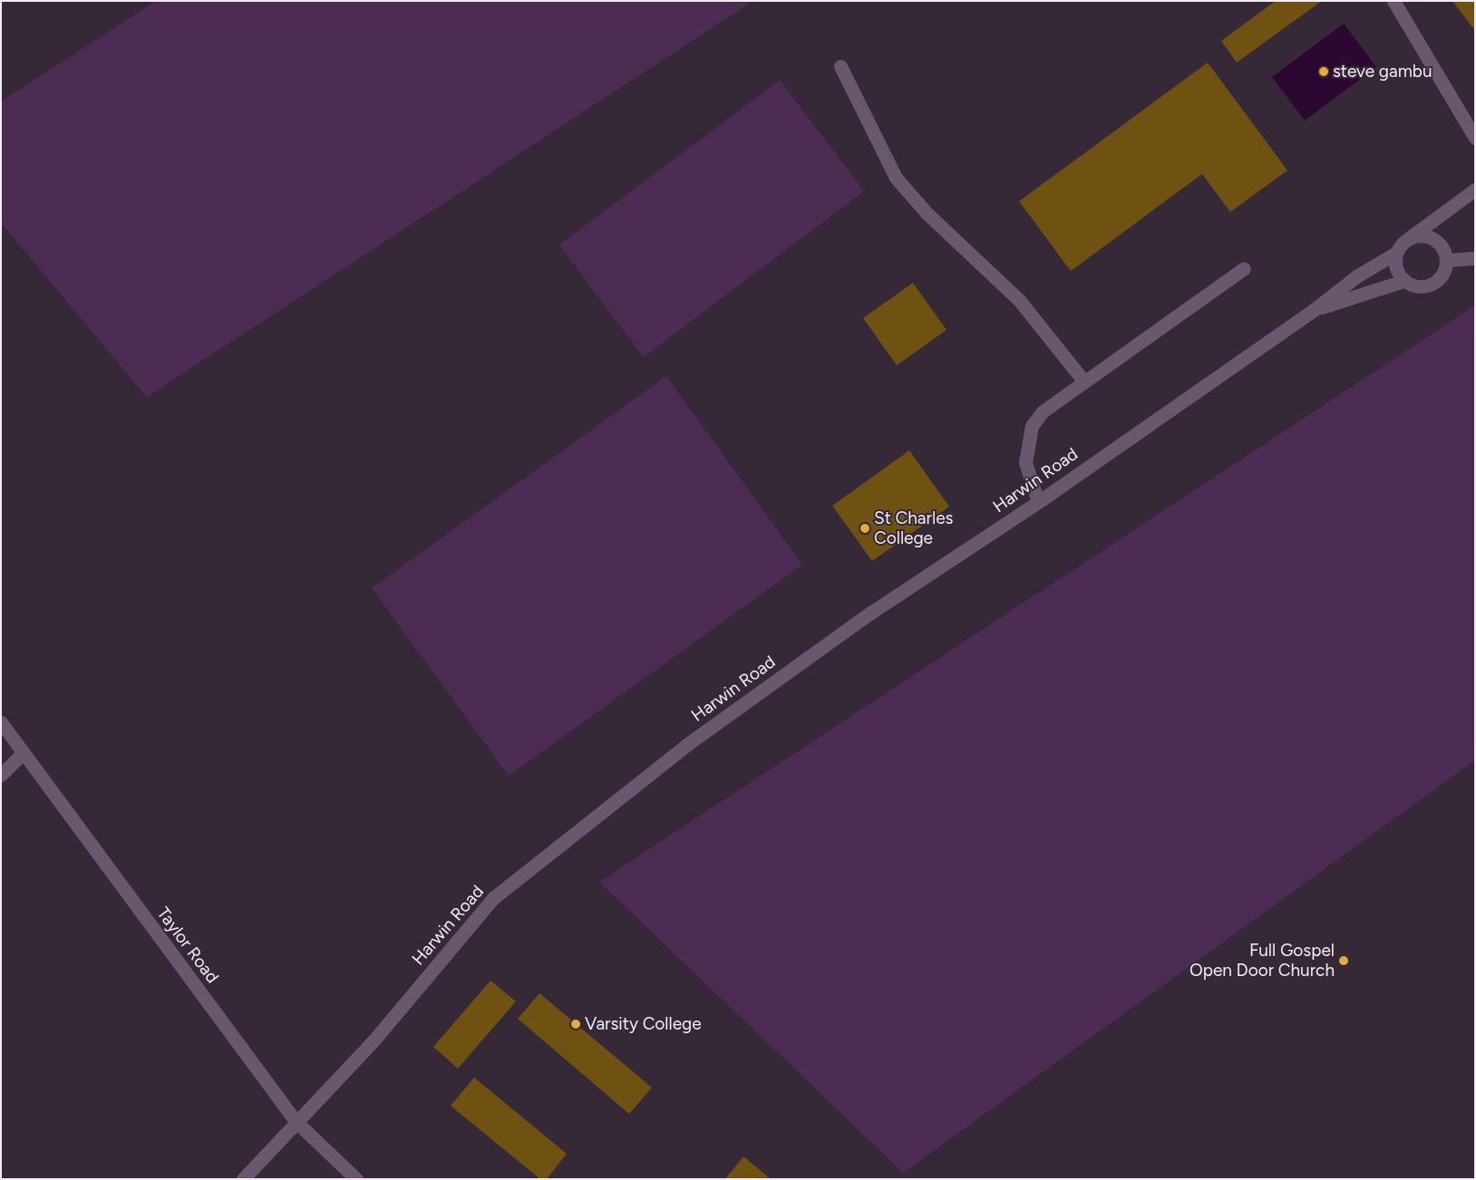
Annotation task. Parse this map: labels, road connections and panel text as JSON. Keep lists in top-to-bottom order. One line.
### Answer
{"streets":{"street":["Harwin Road","Taylor Road"]},"crossings":[["Harwin Road","Taylor Road"]],"places":["steve gambu","St Charles College","Full Gospel Open Door Church","Varsity College"]}
